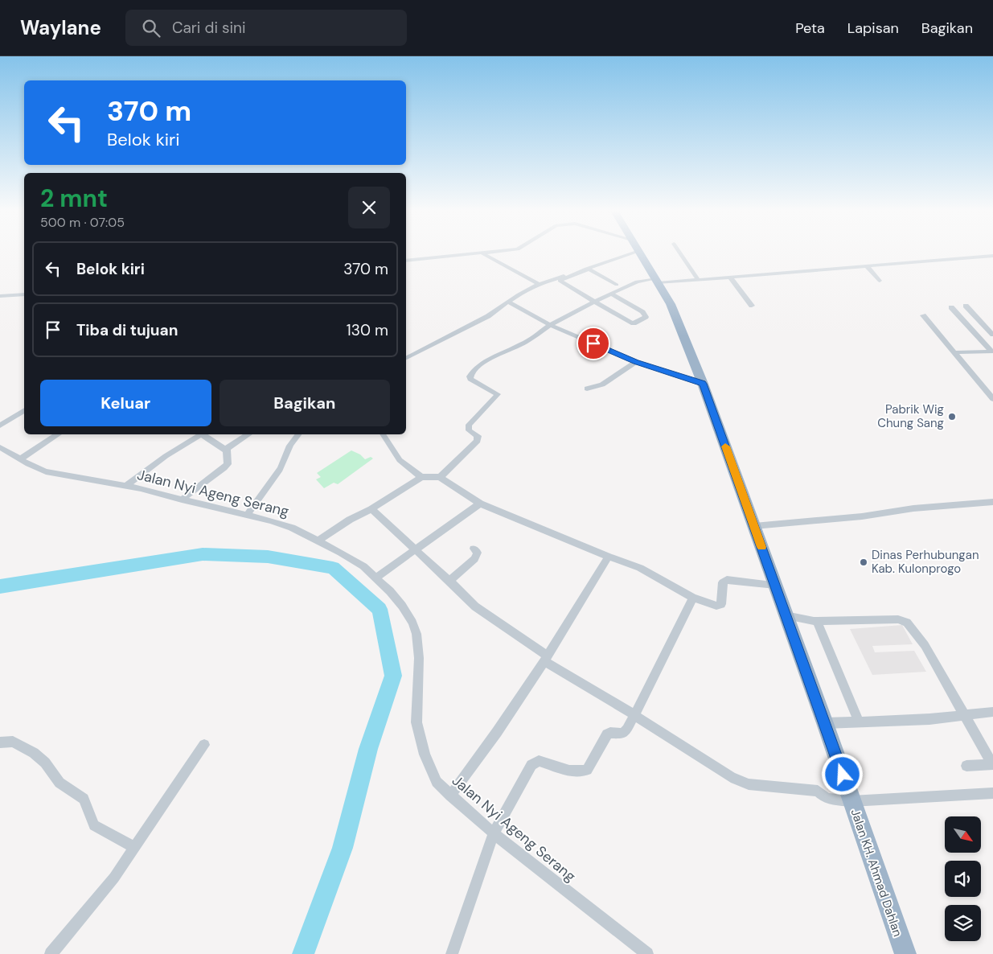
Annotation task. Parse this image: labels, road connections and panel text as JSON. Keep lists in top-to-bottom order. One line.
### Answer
{"streets":{"highway":["Jalan KH. Ahmad Dahlan"],"street":["Jalan Nyi Ageng Serang"]},"places":["Pabrik Wig Chung Sang","Dinas Perhubungan Kab. Kulonprogo"],"north":"bottom right","page":{"header":"Waylane","search":"Cari di sini","nav":["Peta","Lapisan","Bagikan"],"turn":["370 m","Belok kiri"],"heading":["2 mnt","500 m · 07:05"],"list":[{"name":"Belok kiri","value":"370 m"},{"name":"Tiba di tujuan","value":"130 m"}],"buttons":["Keluar","Bagikan"]}}
